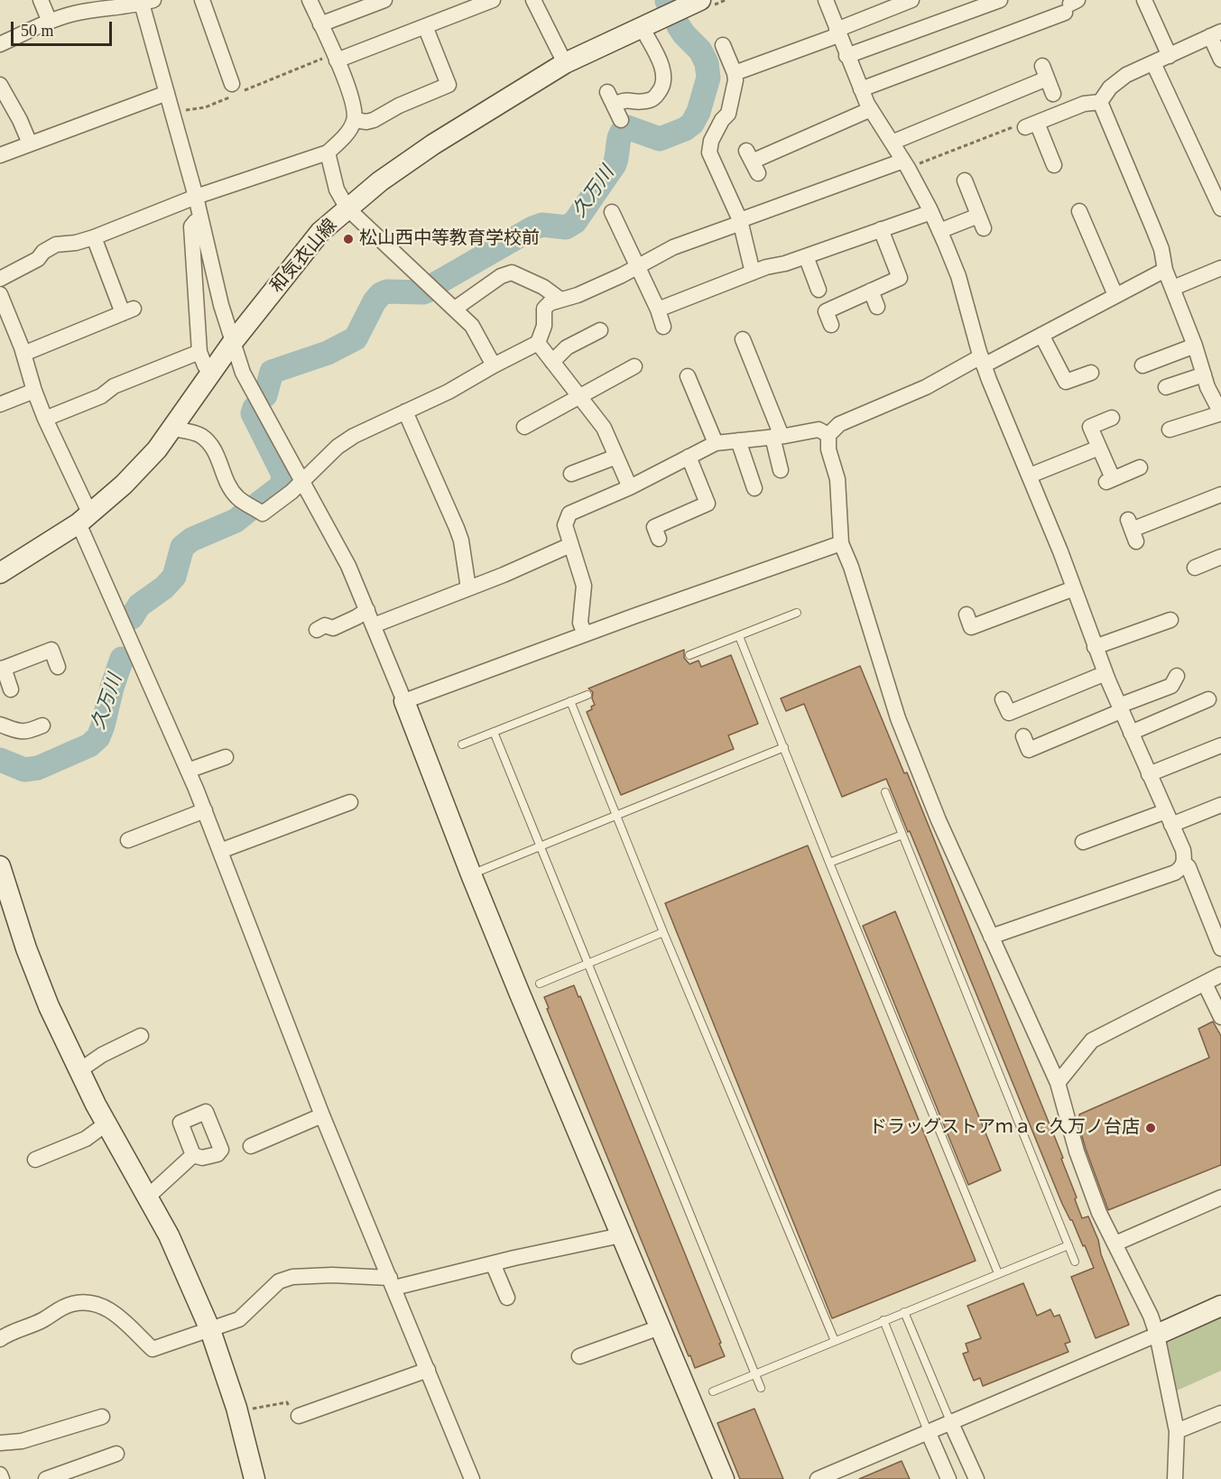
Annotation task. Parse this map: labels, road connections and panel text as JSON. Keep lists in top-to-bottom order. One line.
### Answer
{"streets":{"street":["和気衣山線"]},"water":["久万川"],"places":["松山西中等教育学校前","ドラッグストアｍａｃ久万ノ台店"],"scale_bar":"50 m"}
